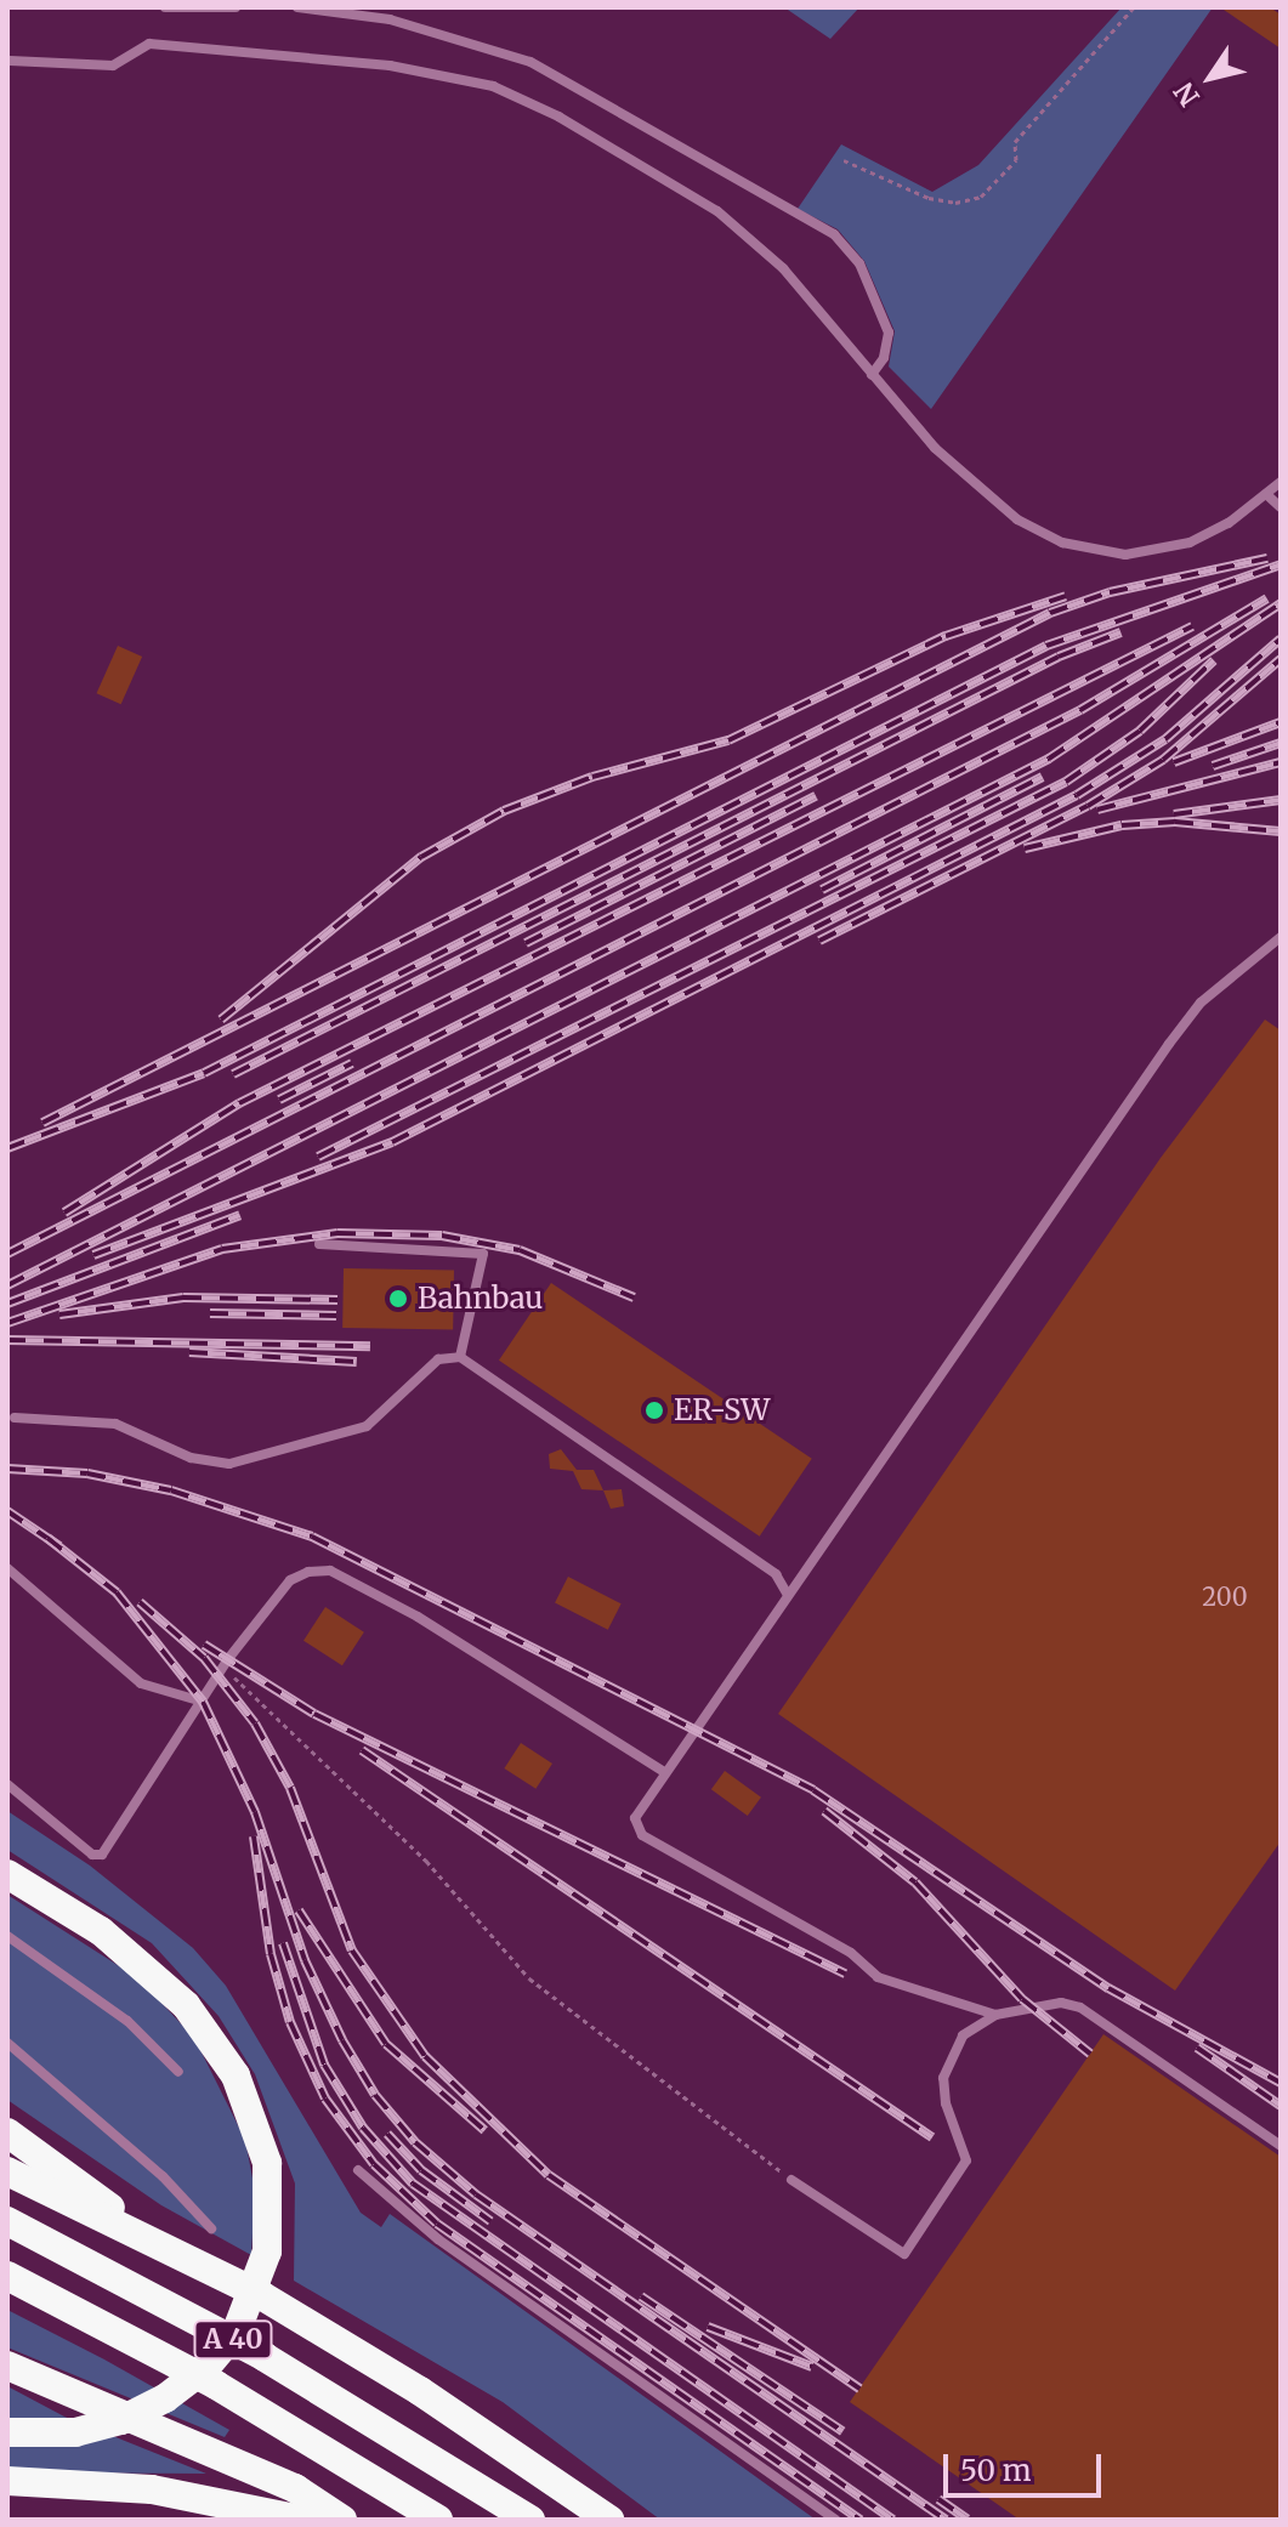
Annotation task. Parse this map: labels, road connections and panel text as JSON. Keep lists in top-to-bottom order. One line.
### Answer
{"streets":{"highway":["A 40"]},"places":["Bahnbau","ER-SW"],"house_numbers":["200"],"scale_bar":"50 m","north":"bottom left"}
